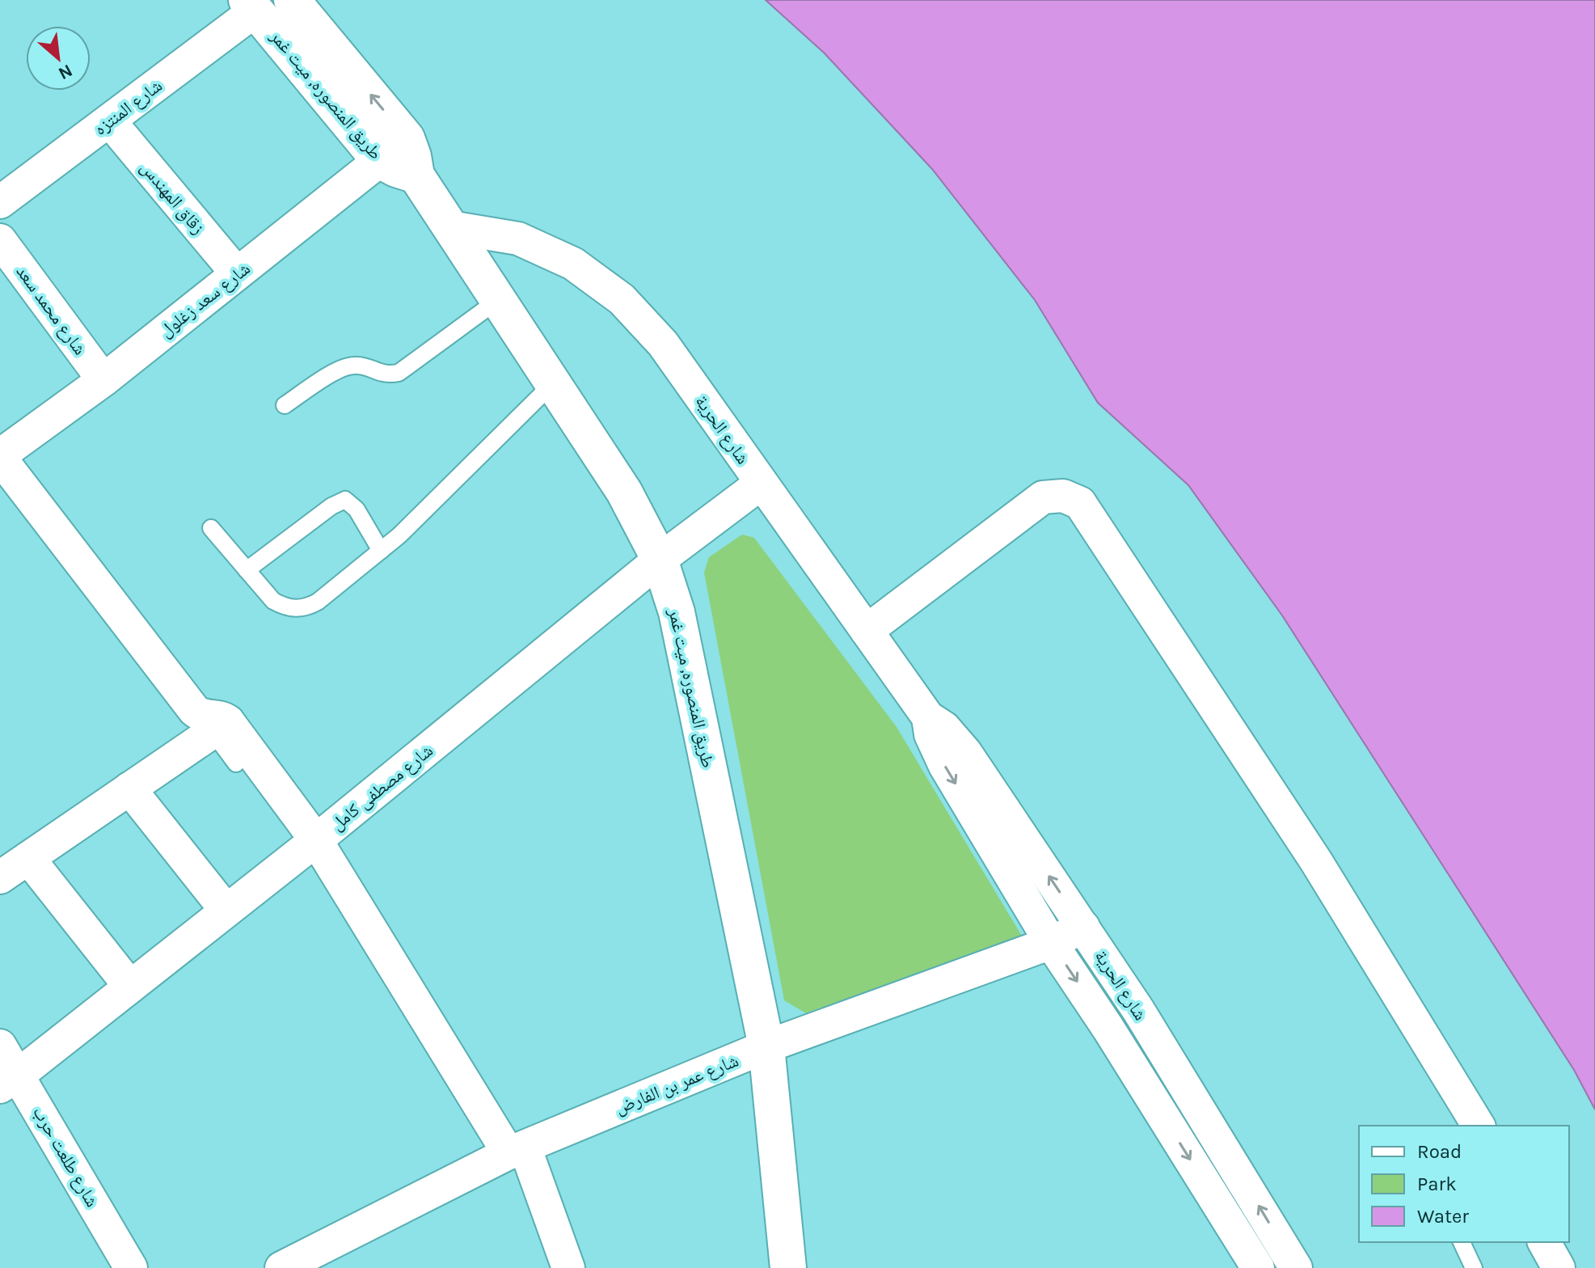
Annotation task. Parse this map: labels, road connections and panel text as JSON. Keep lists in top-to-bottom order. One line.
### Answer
{"streets":{"main road":["طريق المنصوره, ميت غمر"],"street":["شارع المنتزه","زقاق المهندس","شارع سعد زغلول","شارع محمد سعد","شارع الحرية","شارع مصطفى كامل","شارع عمر بن الفارض","شارع طلعت حرب"]},"crossings":[["طريق المنصوره, ميت غمر","شارع المنتزه"],["طريق المنصوره, ميت غمر","شارع سعد زغلول"],["طريق المنصوره, ميت غمر","شارع الحرية"],["طريق المنصوره, ميت غمر","شارع مصطفى كامل"],["طريق المنصوره, ميت غمر","شارع عمر بن الفارض"],["شارع المنتزه","زقاق المهندس"],["زقاق المهندس","شارع سعد زغلول"],["شارع سعد زغلول","شارع محمد سعد"],["شارع الحرية","شارع مصطفى كامل"],["شارع الحرية","شارع عمر بن الفارض"],["شارع مصطفى كامل","شارع طلعت حرب"]],"legend":["Road","Park","Water"],"north":"bottom right"}
